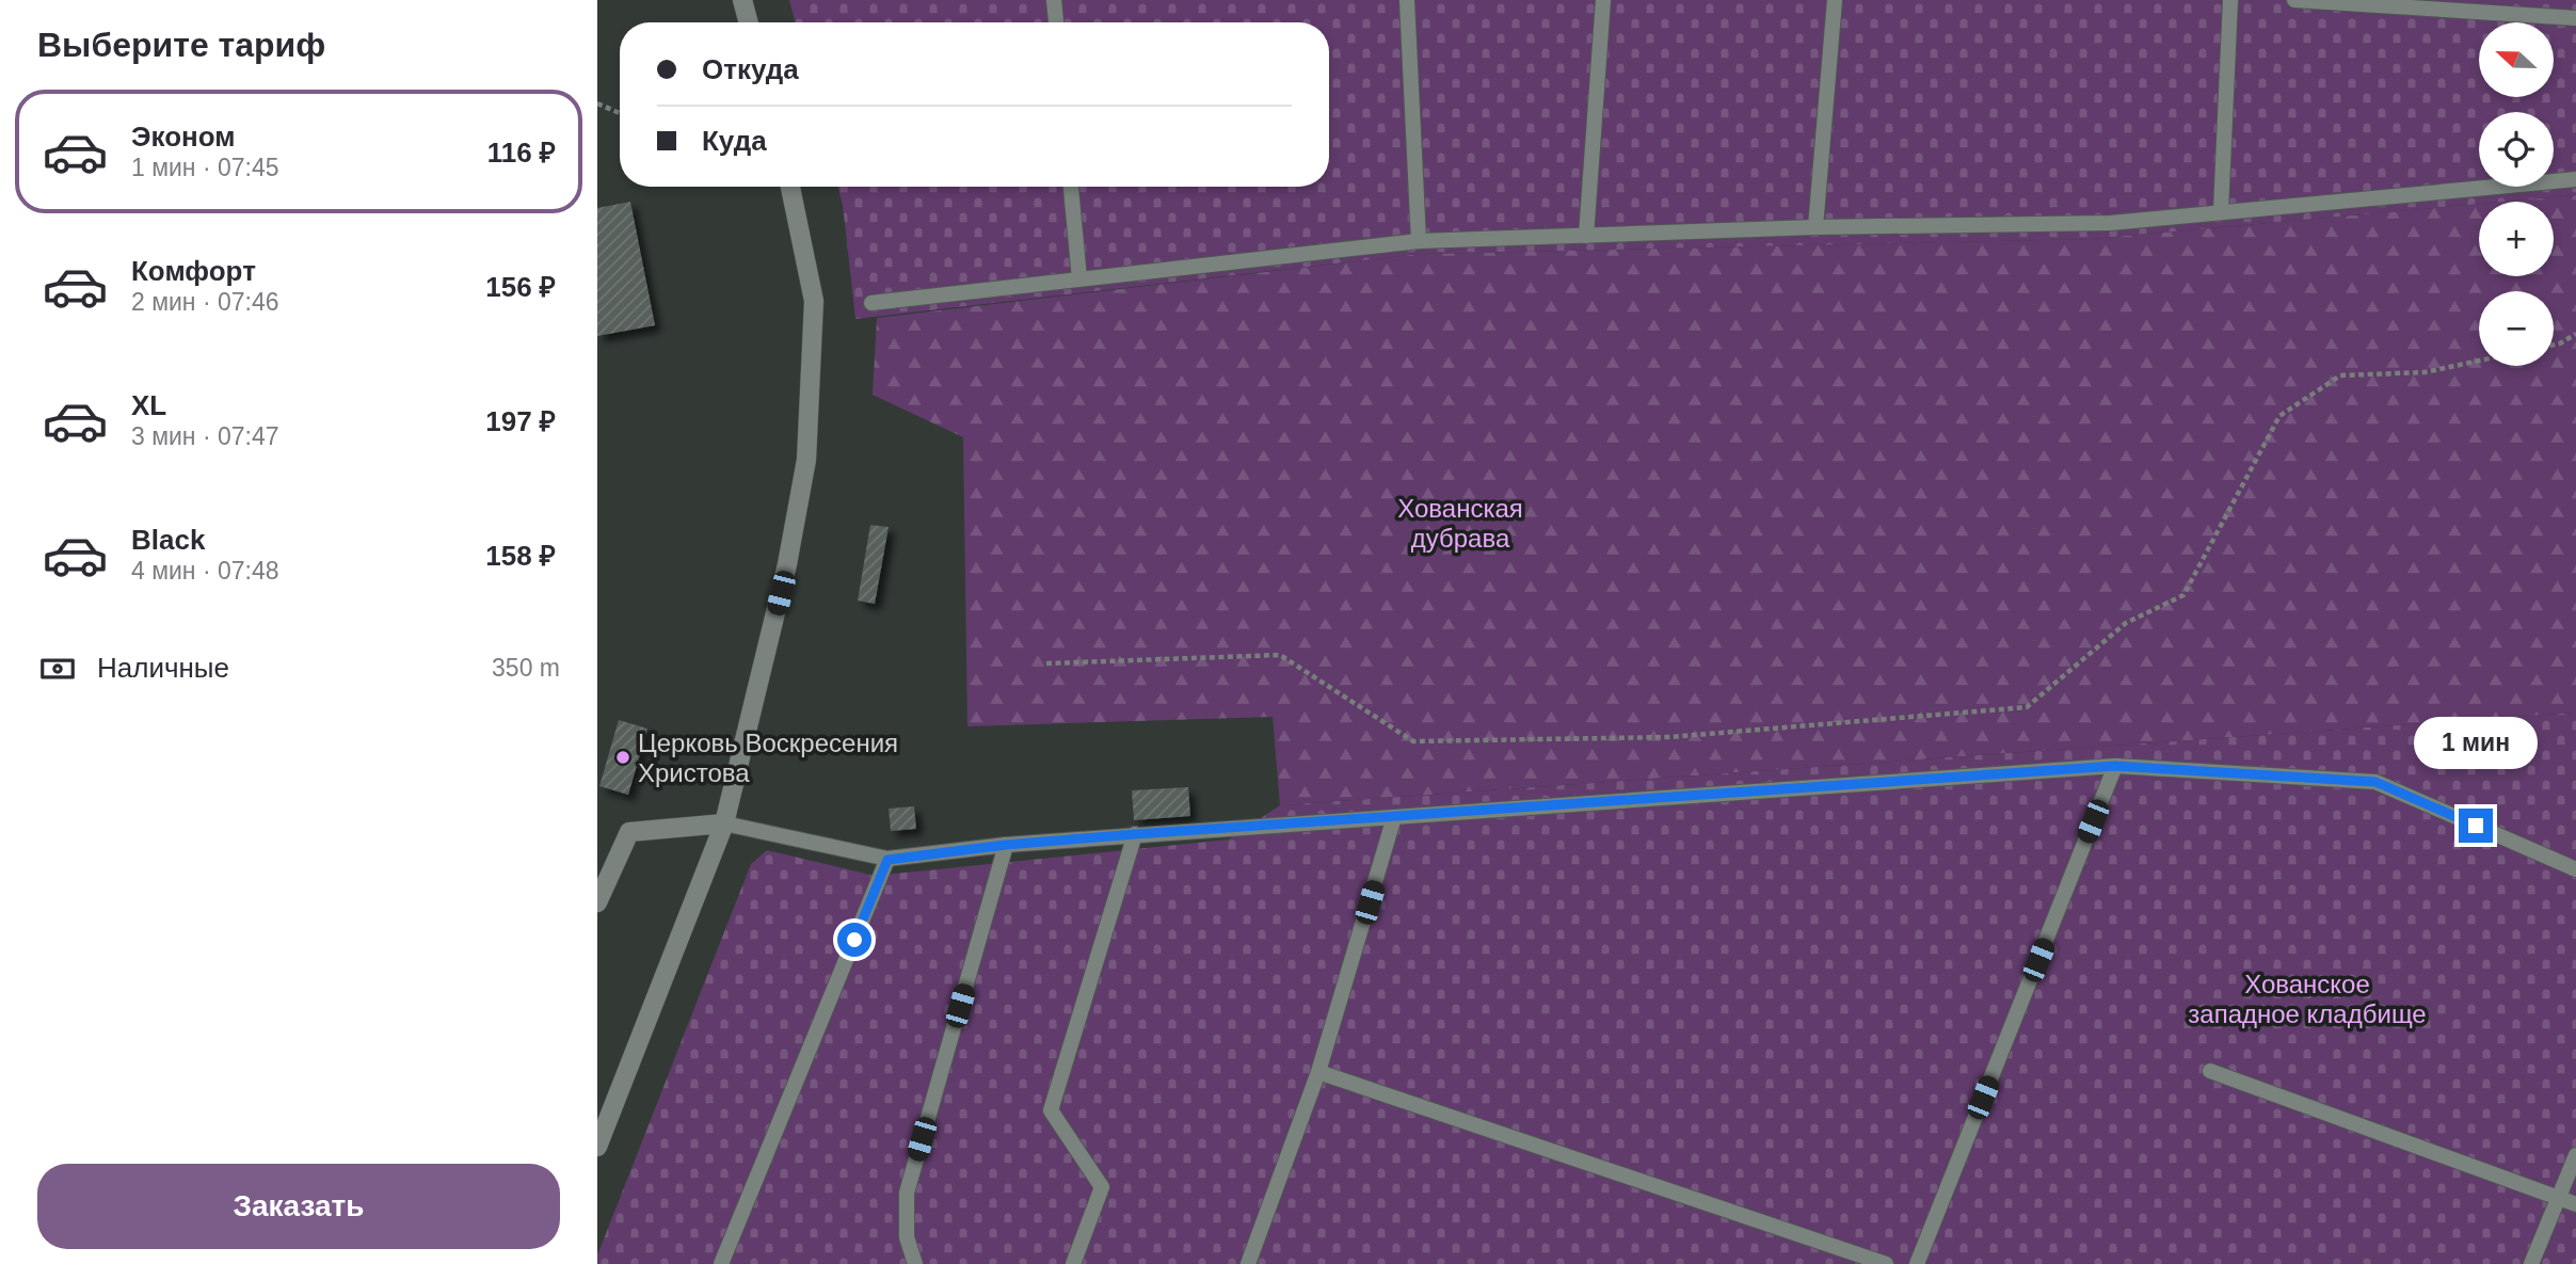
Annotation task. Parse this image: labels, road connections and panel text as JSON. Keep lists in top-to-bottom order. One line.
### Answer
{"parks":["Хованская дубрава","Хованское западное кладбище"],"places":["Церковь Воскресения Христова"],"north":"left","page":{"heading":"Выберите тариф","map_buttons":["+","−"],"banner":["Откуда","Куда"],"list":[{"name":"Эконом","note":"1 мин · 07:45","value":"116 ₽"},{"name":"Комфорт","note":"2 мин · 07:46","value":"156 ₽"},{"name":"XL","note":"3 мин · 07:47","value":"197 ₽"},{"name":"Black","note":"4 мин · 07:48","value":"158 ₽"}],"pay":["Наличные","350 m"],"bubble":"1 мин","buttons":"Заказать"}}
